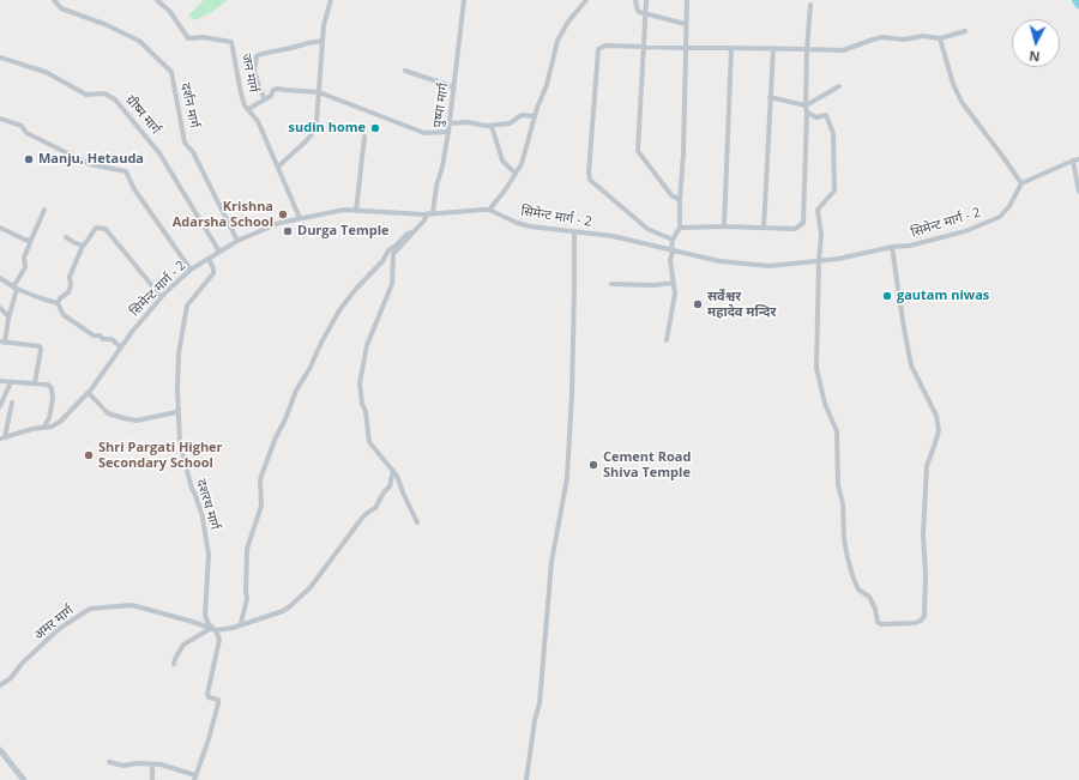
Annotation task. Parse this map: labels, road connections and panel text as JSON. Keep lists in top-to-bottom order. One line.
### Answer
{"streets":{"street":["जन मार्ग","दर्शन मार्ग","पुष्पा मार्ग","ग्रीष्म मार्ग","सिमेन्ट मार्ग - 2","दशरथ मार्ग","अमर मार्ग"]},"crossings":[["जन मार्ग","सिमेन्ट मार्ग - 2"],["दर्शन मार्ग","सिमेन्ट मार्ग - 2"],["पुष्पा मार्ग","सिमेन्ट मार्ग - 2"],["ग्रीष्म मार्ग","सिमेन्ट मार्ग - 2"],["सिमेन्ट मार्ग - 2","दशरथ मार्ग"],["दशरथ मार्ग","अमर मार्ग"]],"places":["sudin home","Manju, Hetauda","Krishna Adarsha School","Durga Temple","gautam niwas","सर्वेश्वर महादेव मन्दिर","Shri Pargati Higher Secondary School","Cement Road Shiva Temple"],"north":"bottom"}
